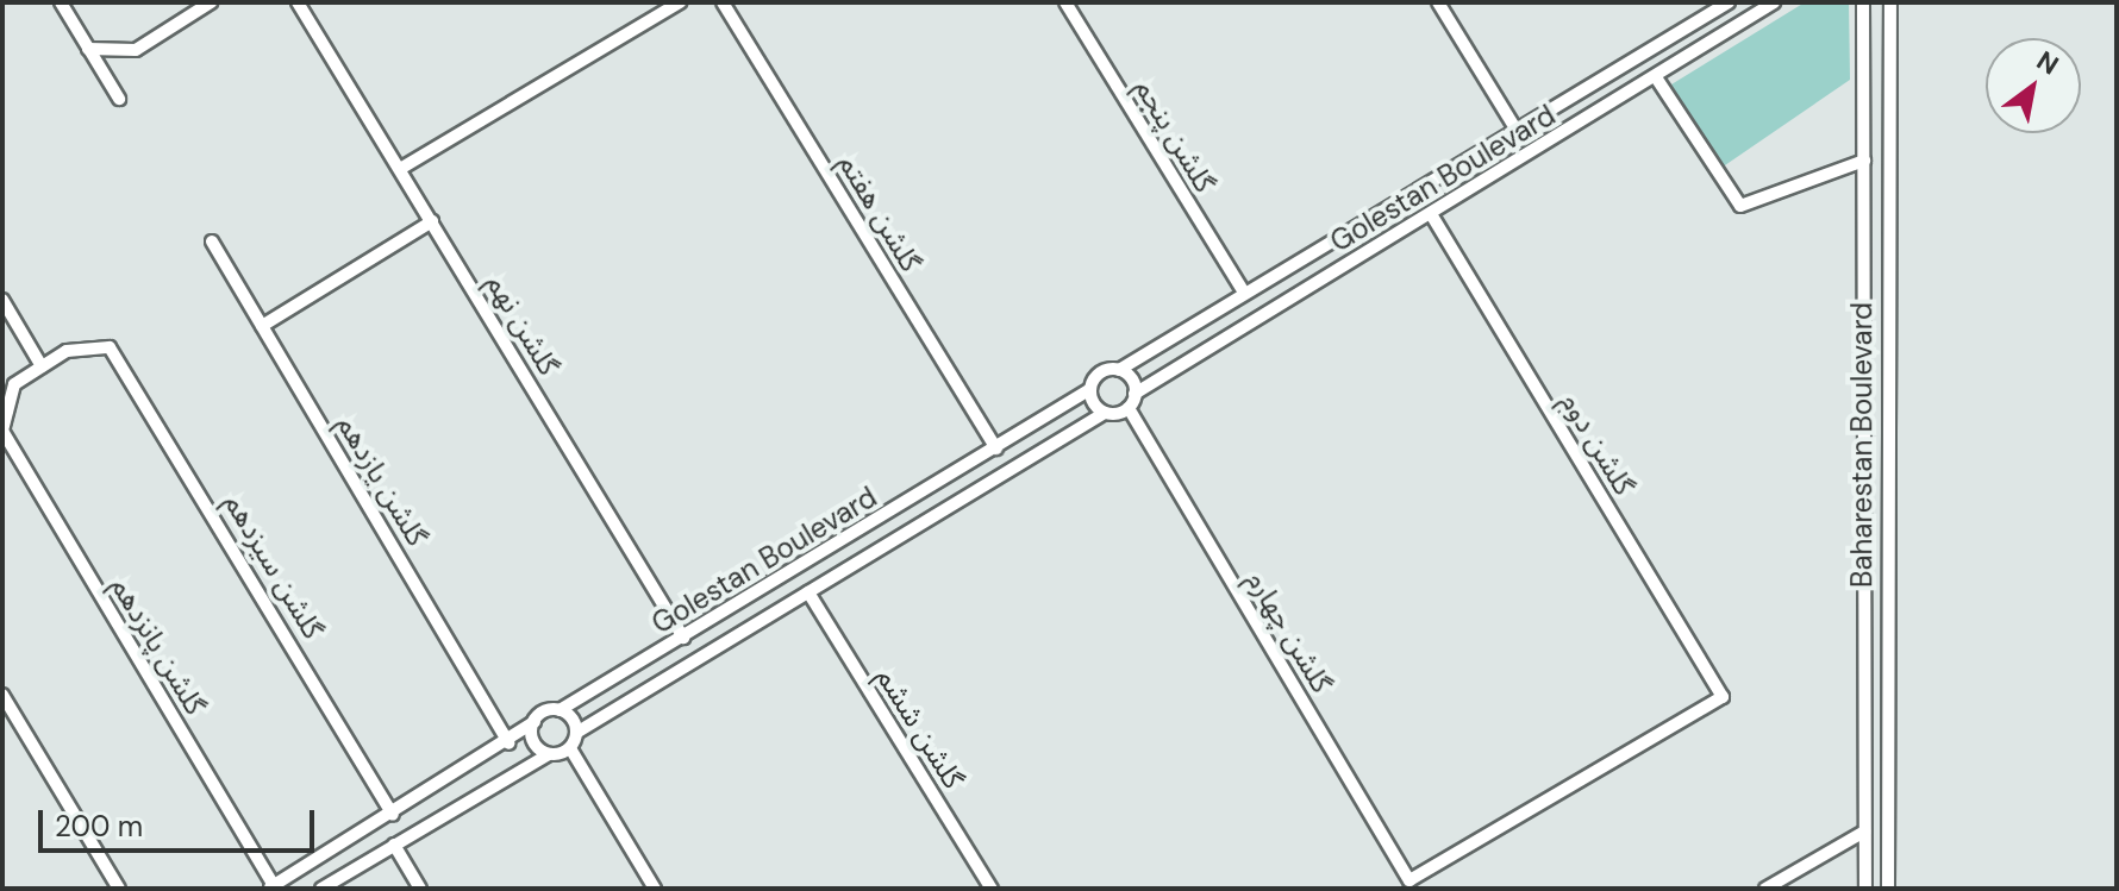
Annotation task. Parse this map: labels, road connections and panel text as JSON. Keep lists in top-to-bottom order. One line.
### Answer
{"streets":{"street":["گلشن پنجم","Golestan Boulevard","گلشن هفتم","گلشن نهم","گلشن دوم","Baharestan Boulevard","گلشن یازدهم","گلشن سیزدهم","گلشن چهارم","گلشن پانزدهم","گلشن ششم"]},"crossings":[["گلشن پنجم","Golestan Boulevard"],["Golestan Boulevard","گلشن هفتم"],["Golestan Boulevard","گلشن نهم"],["Golestan Boulevard","گلشن دوم"],["Golestan Boulevard","گلشن چهارم"],["Golestan Boulevard","گلشن ششم"],["گلشن دوم","گلشن چهارم"]],"scale_bar":"200 m","north":"top right"}
